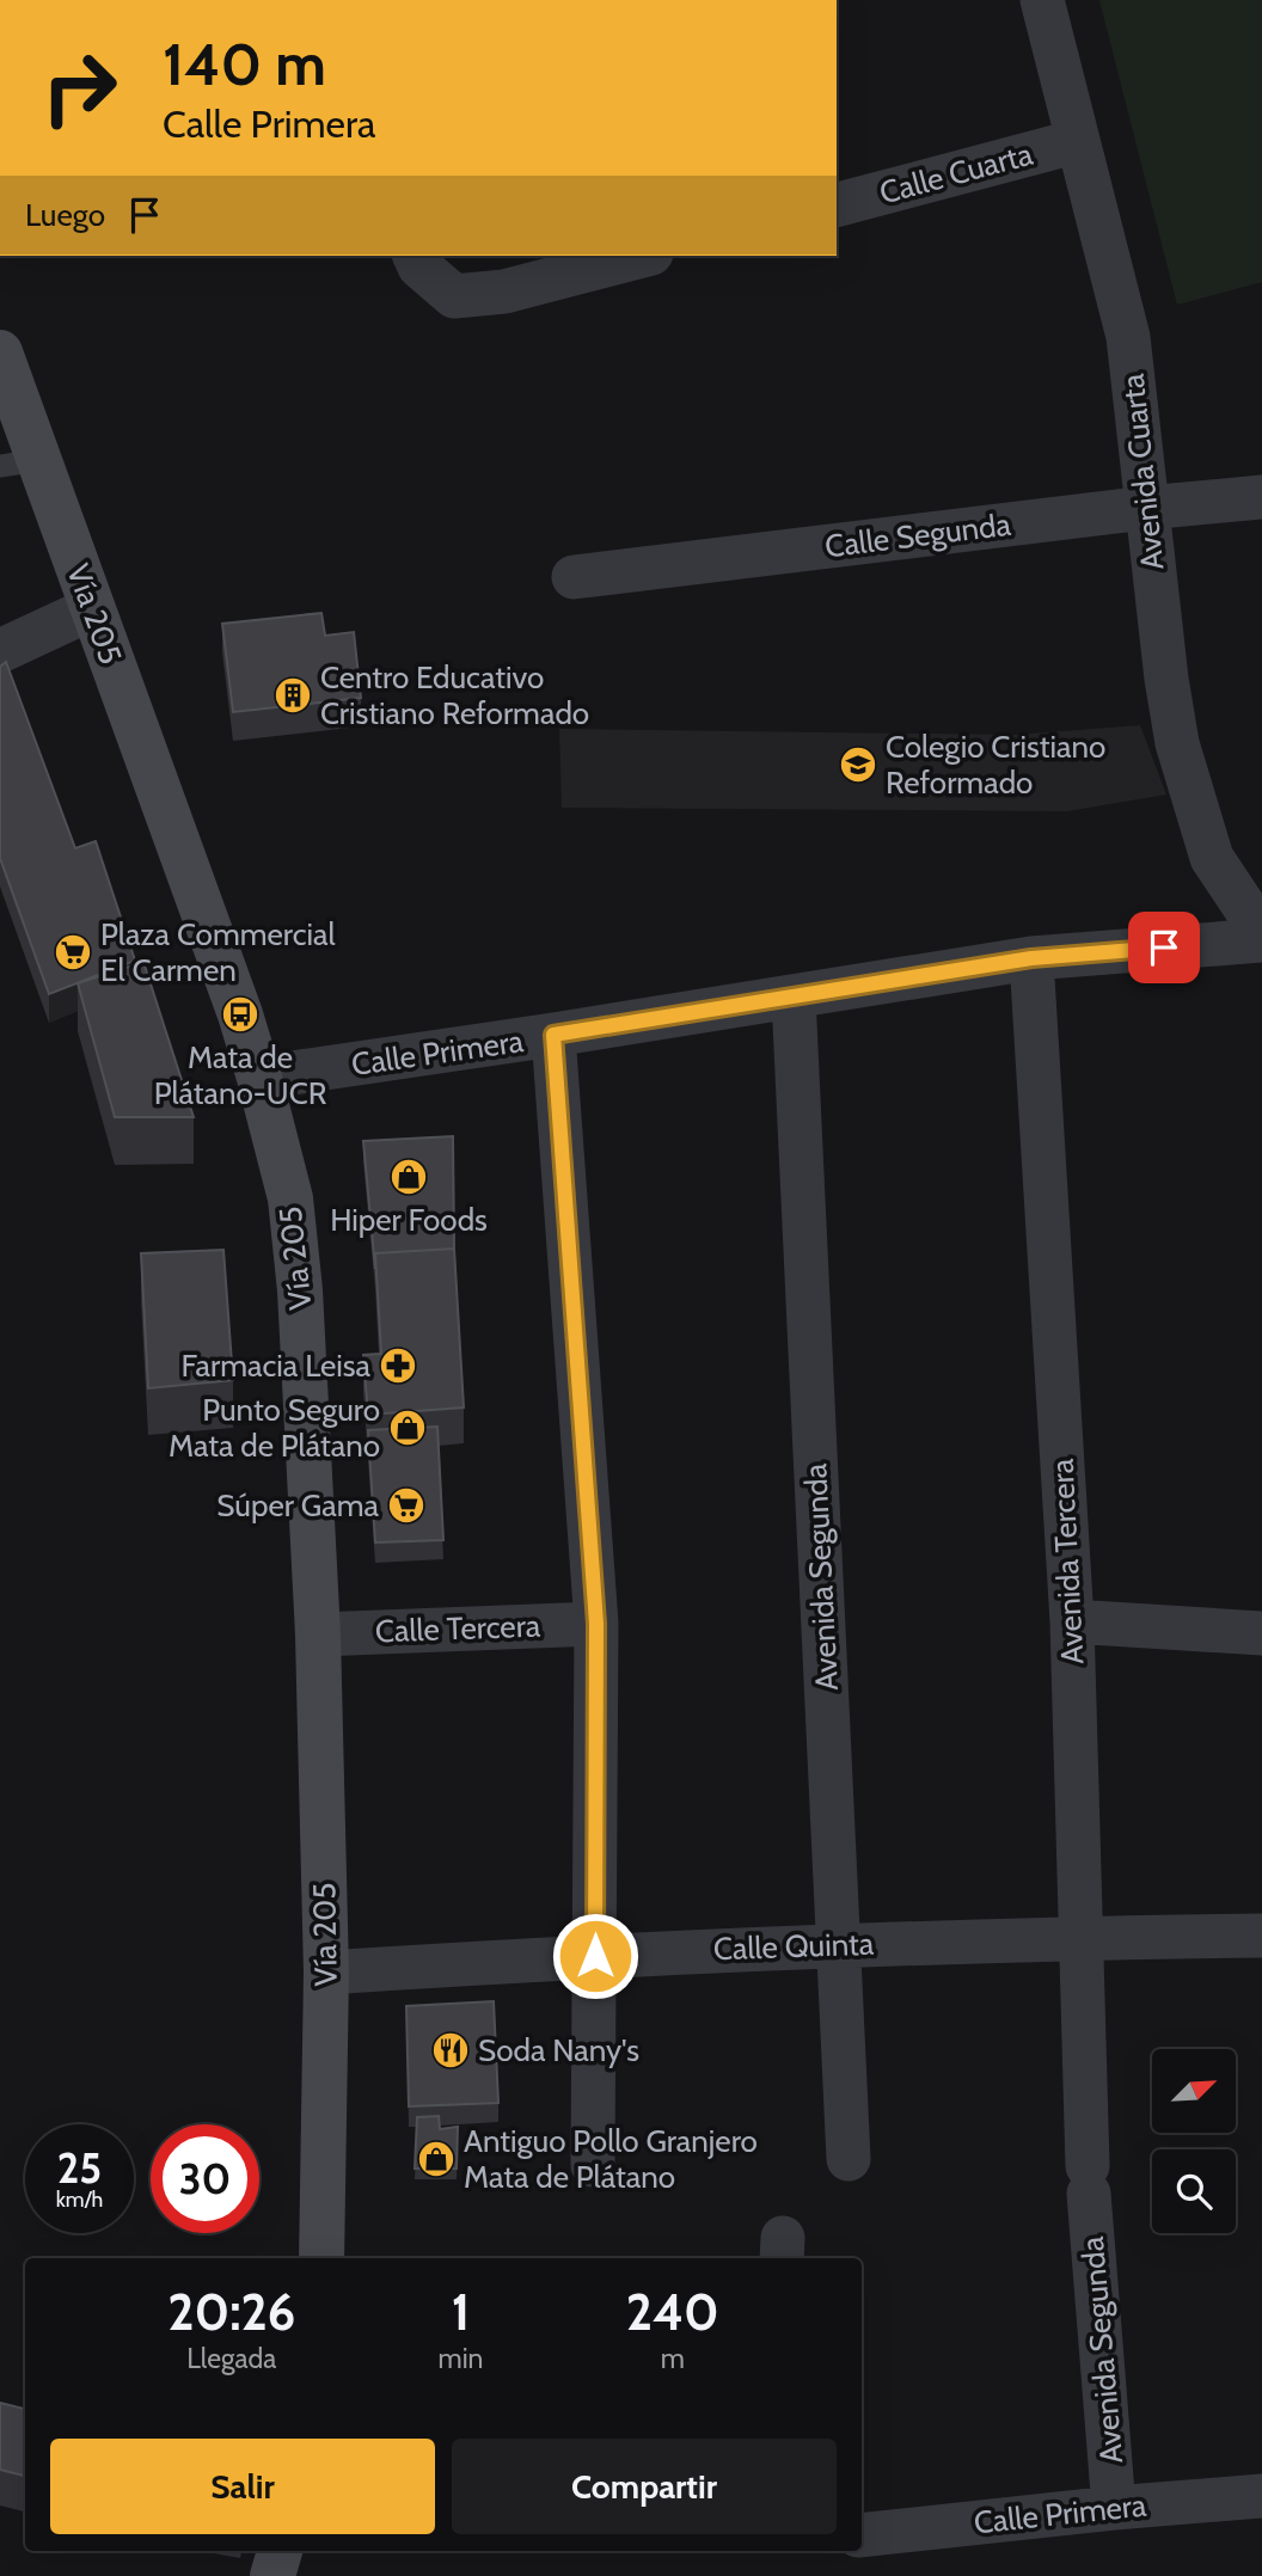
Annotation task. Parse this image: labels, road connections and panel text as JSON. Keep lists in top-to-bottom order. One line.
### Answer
{"streets":{"main road":["Vía 205"],"street":["Calle Cuarta","Avenida Cuarta","Calle Segunda","Calle Primera","Avenida Tercera","Avenida Segunda","Calle Tercera","Calle Quinta"]},"crossings":[["Calle Cuarta","Avenida Cuarta"],["Avenida Cuarta","Calle Segunda"],["Vía 205","Calle Primera"],["Vía 205","Calle Tercera"],["Vía 205","Calle Quinta"],["Calle Primera","Avenida Tercera"],["Calle Primera","Avenida Segunda"],["Avenida Tercera","Avenida Segunda"],["Avenida Tercera","Calle Quinta"],["Avenida Segunda","Calle Quinta"]],"places":{"building":["Centro Educativo Cristiano Reformado"],"school or university":["Colegio Cristiano Reformado"],"supermarket":["Plaza Commercial El Carmen","Súper Gama"],"bus stop":["Mata de Plátano-UCR"],"shop":["Hiper Foods","Punto Seguro Mata de Plátano","Antiguo Pollo Granjero Mata de Plátano"],"pharmacy":["Farmacia Leisa"],"restaurant":["Soda Nany's"]},"north":"top right","page":{"turn":["140 m","Calle Primera"],"then":"Luego","speed":"25 km/h","limit":"30","eta":["20:26","Llegada","1","min","240","m"],"buttons":["Salir","Compartir"]}}
